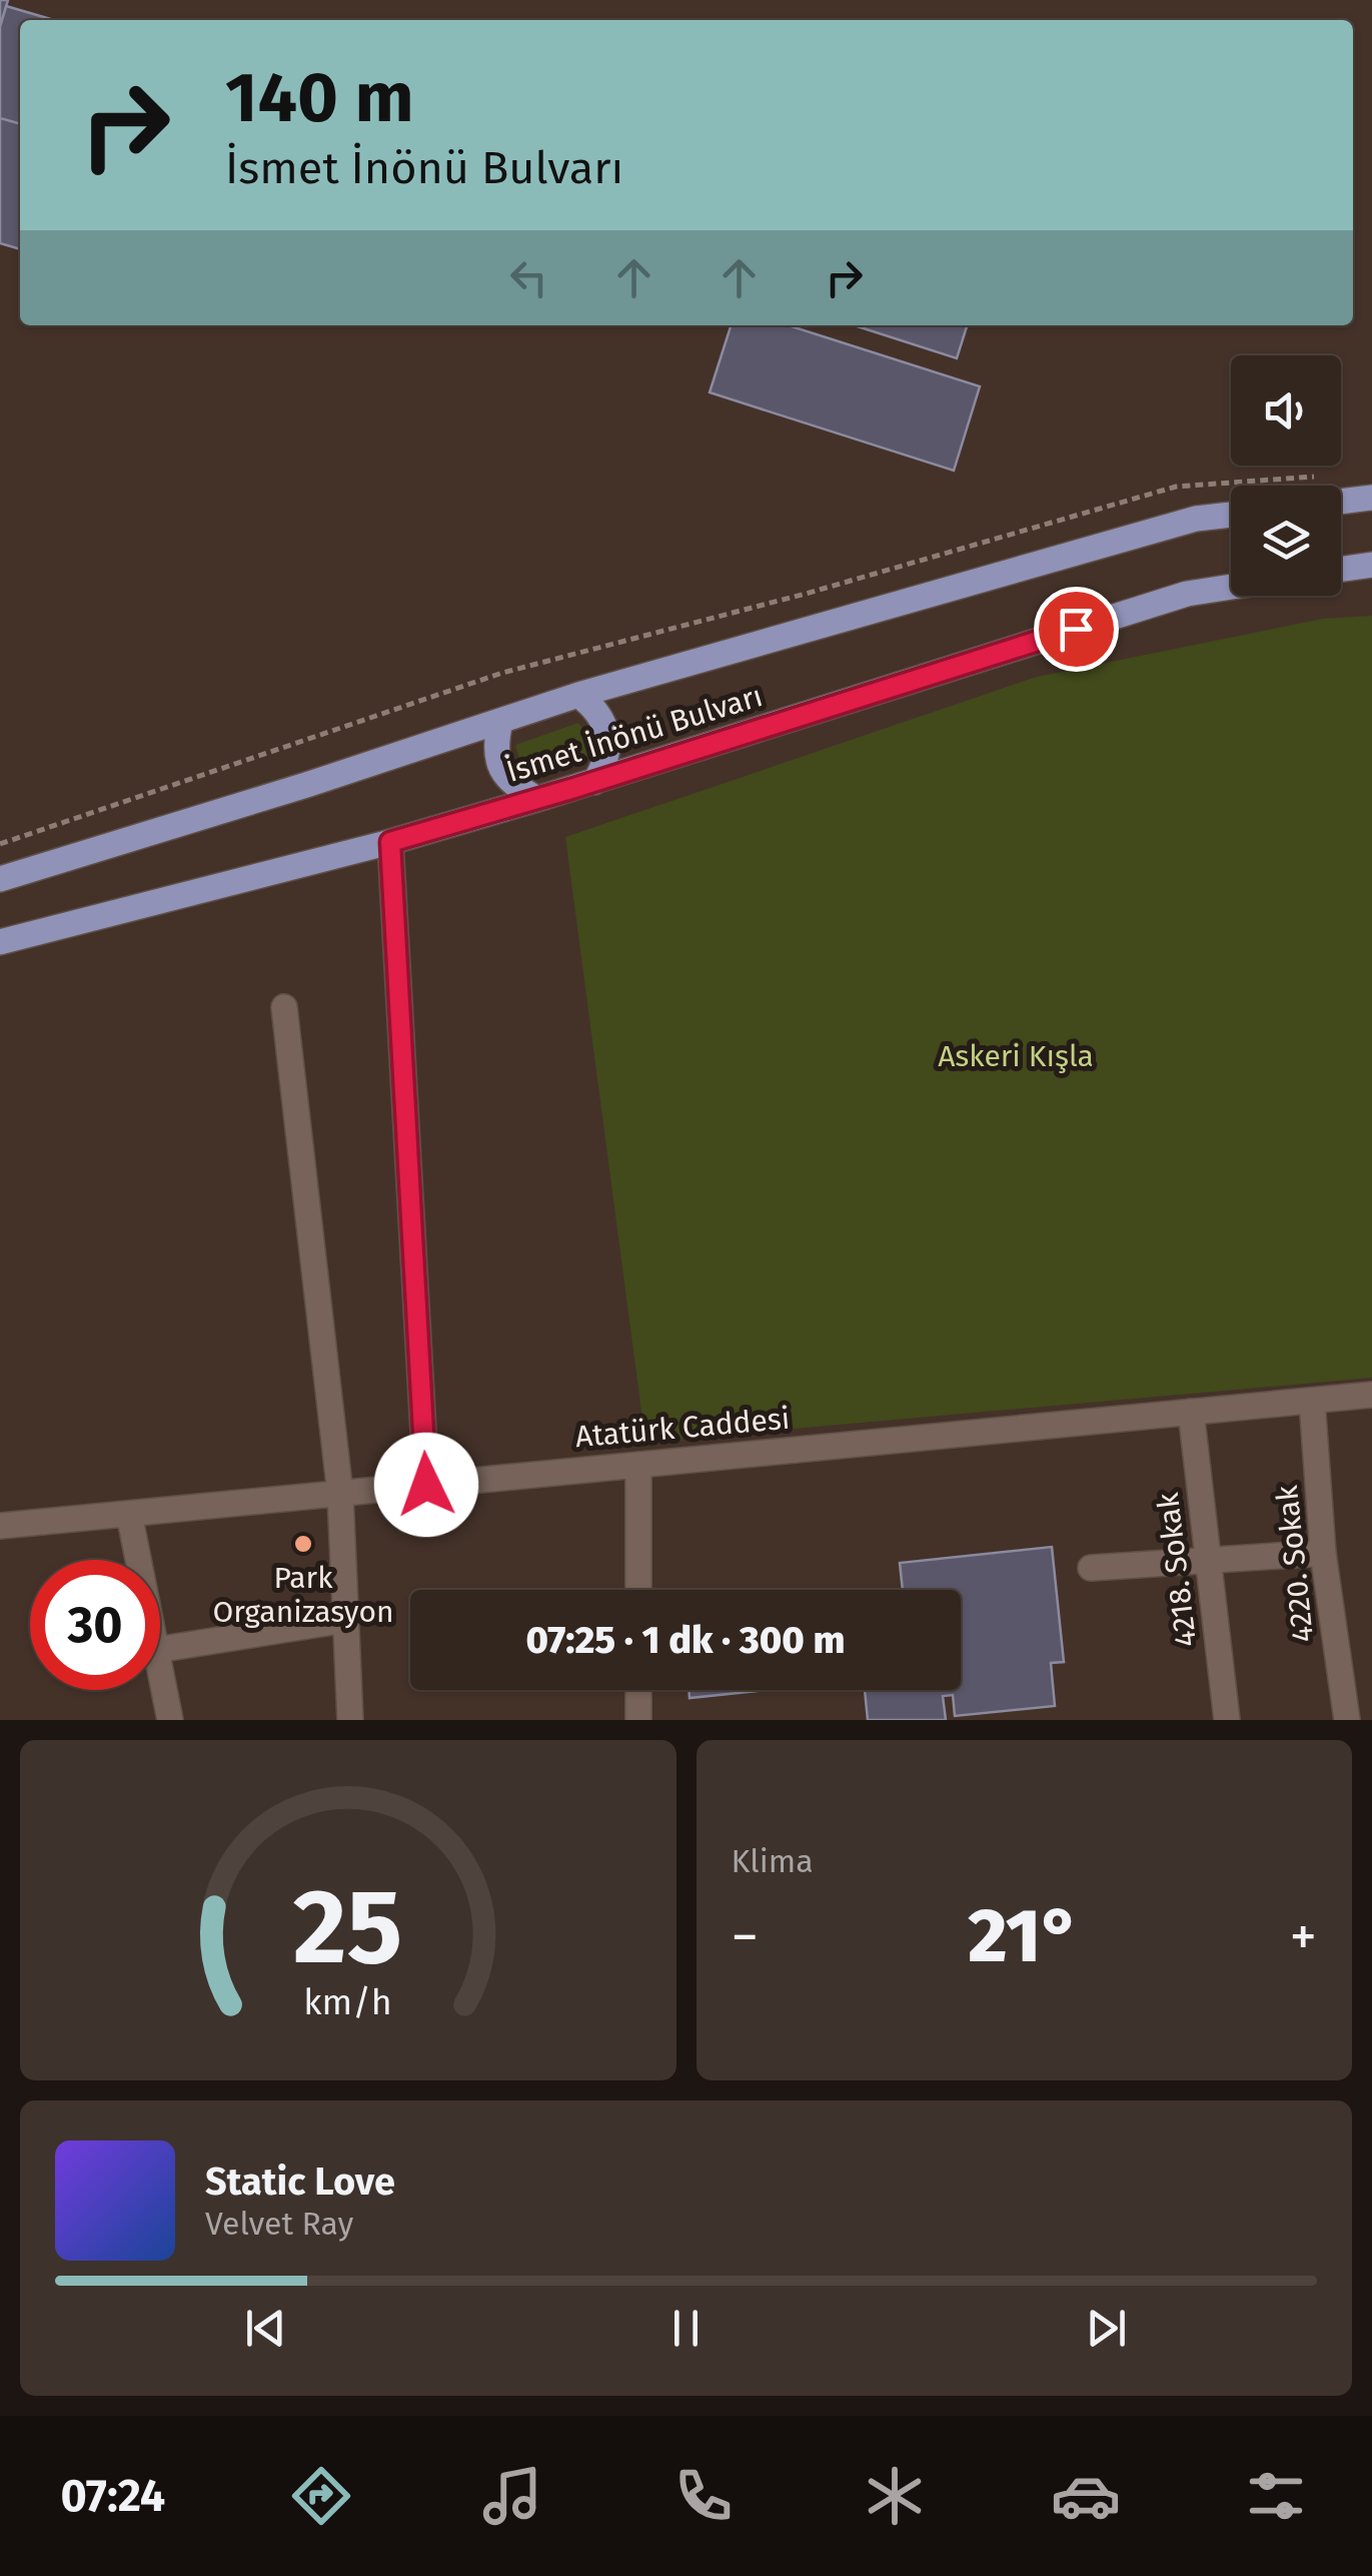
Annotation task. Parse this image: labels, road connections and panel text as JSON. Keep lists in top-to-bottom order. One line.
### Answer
{"streets":{"main road":["İsmet İnönü Bulvarı"],"street":["Atatürk Caddesi","4220. Sokak","4218. Sokak"]},"crossings":[["Atatürk Caddesi","4220. Sokak"],["Atatürk Caddesi","4218. Sokak"]],"parks":["Askeri Kışla"],"places":["Park Organizasyon"],"page":{"turn":["140 m","İsmet İnönü Bulvarı"],"limit":"30","trip":"07:25 · 1 dk · 300 m","tile":"Klima","heat":["−","21°","+"],"song":["Static Love","Velvet Ray"],"tabs":"07:24","gauge":["25","km/h"]}}
